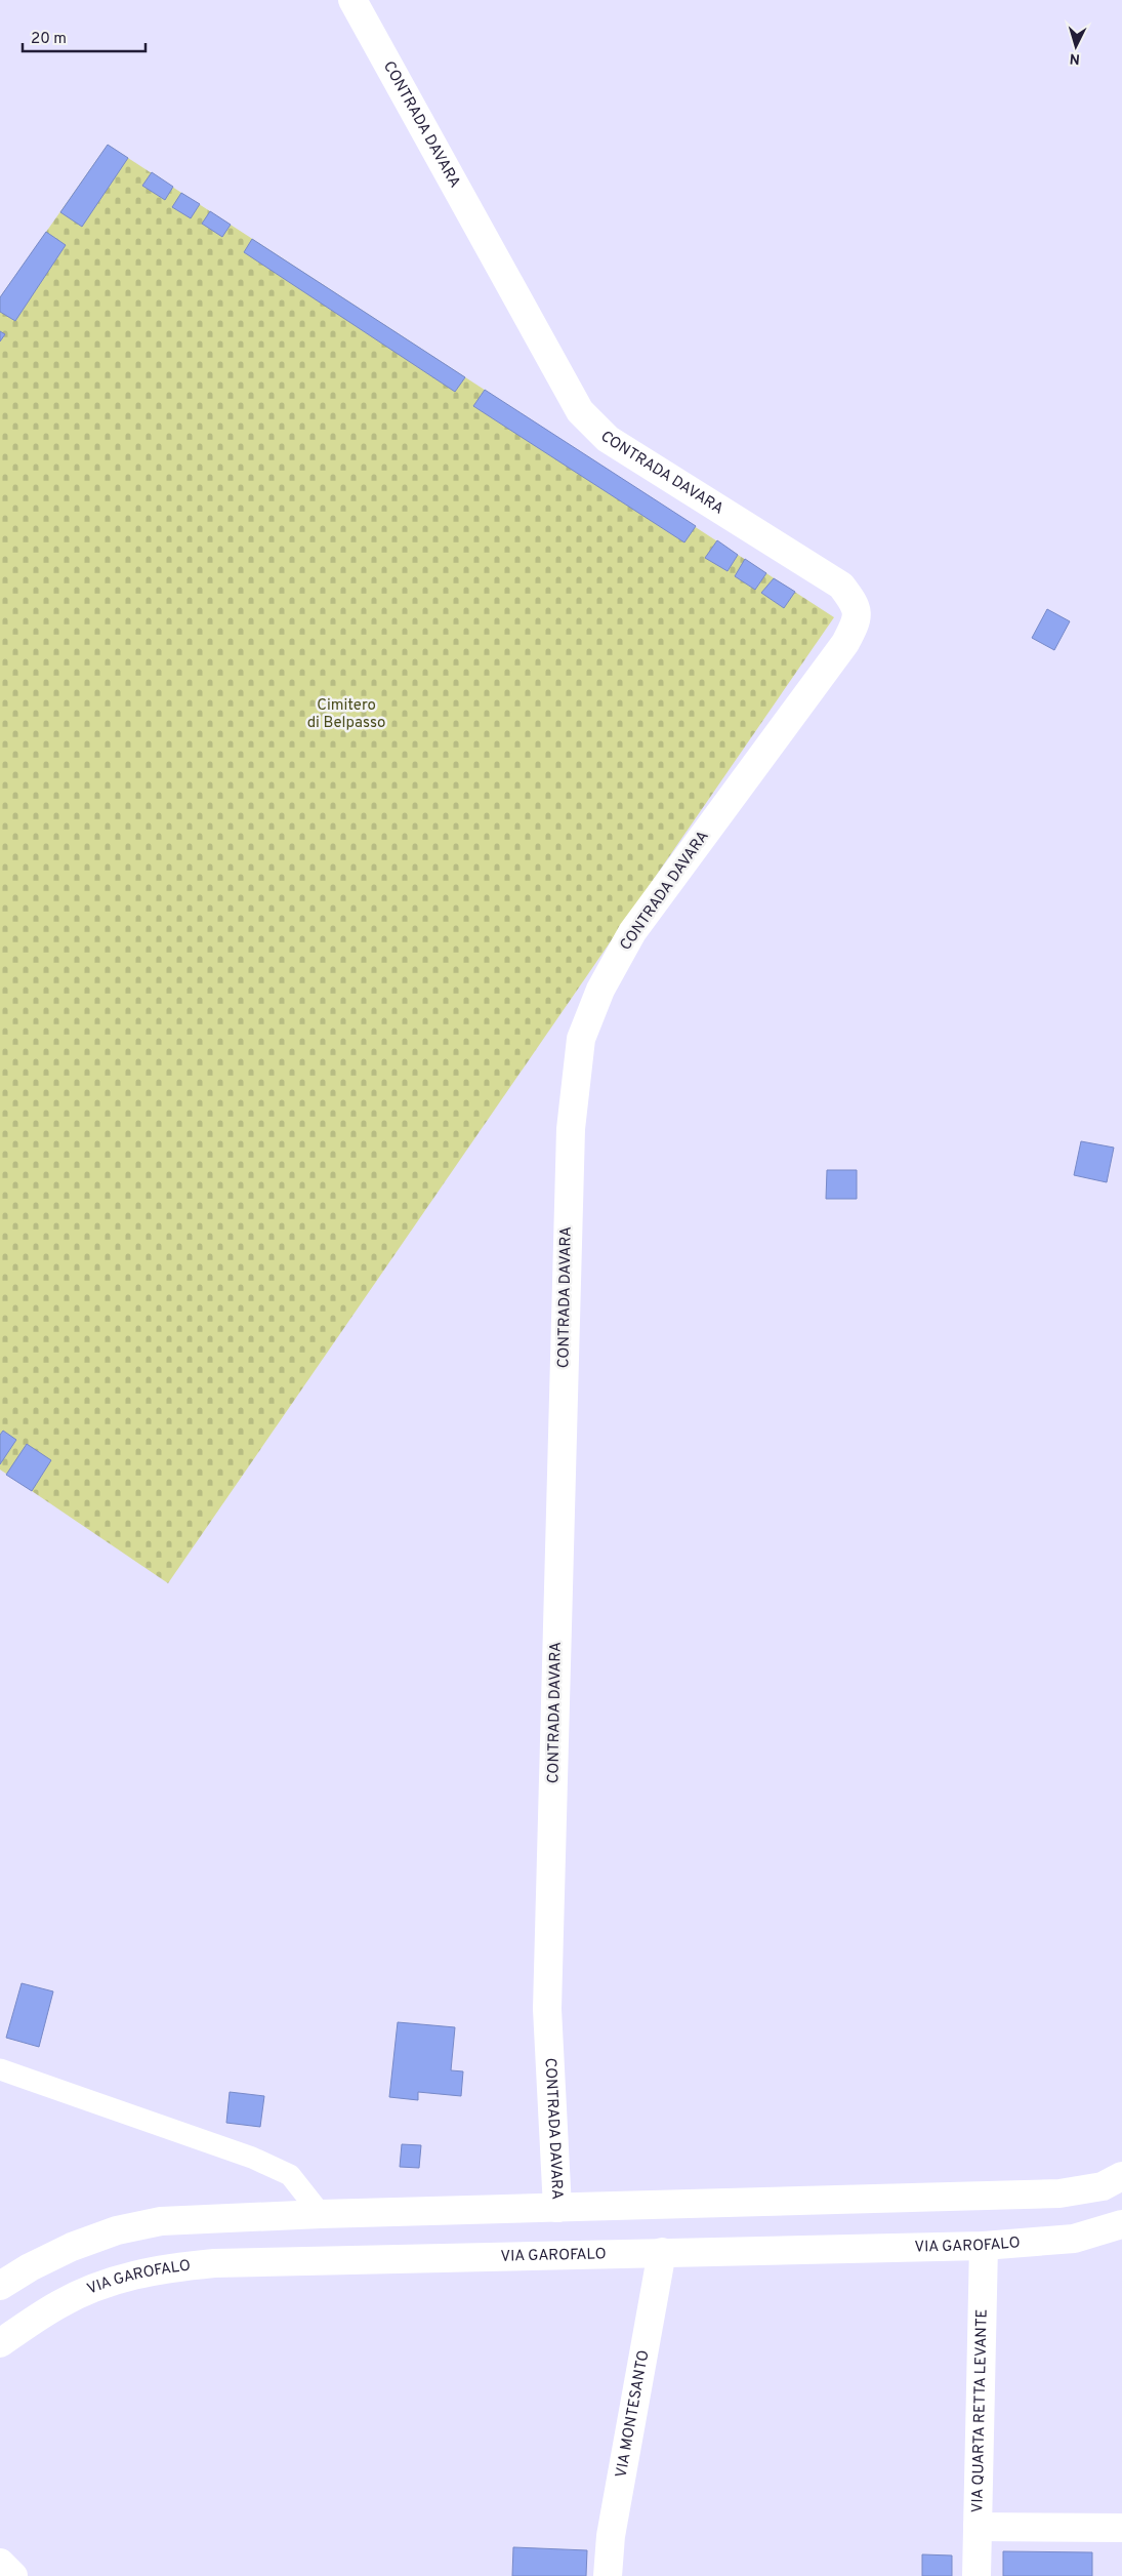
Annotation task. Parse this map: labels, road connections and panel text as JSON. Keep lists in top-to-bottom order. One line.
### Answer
{"streets":{"street":["CONTRADA DAVARA","VIA GAROFALO","VIA QUARTA RETTA LEVANTE","VIA MONTESANTO"]},"crossings":[["VIA GAROFALO","VIA QUARTA RETTA LEVANTE"],["VIA GAROFALO","VIA MONTESANTO"]],"parks":["Cimitero di Belpasso"],"scale_bar":"20 m","north":"bottom"}
